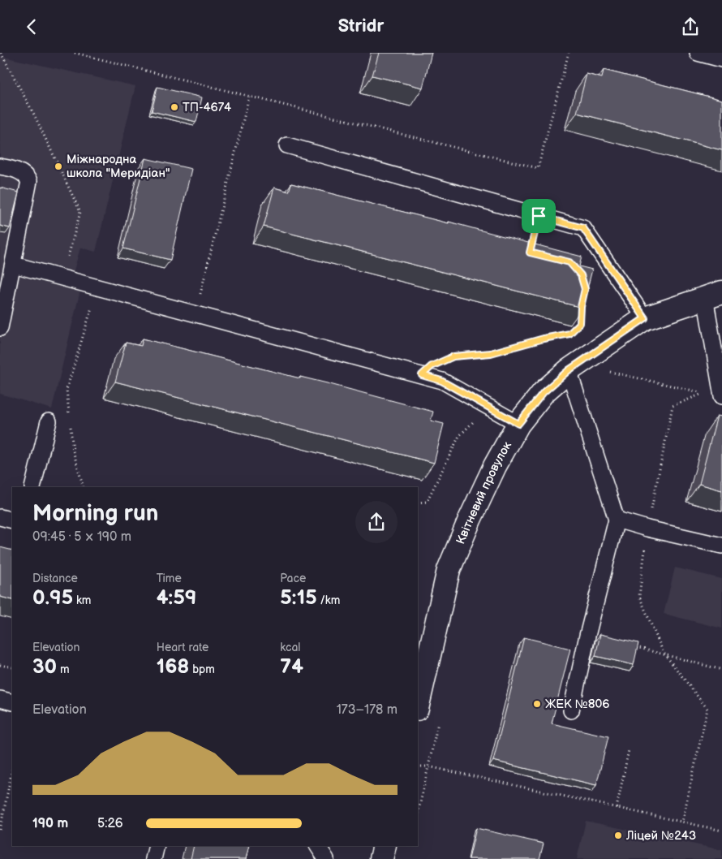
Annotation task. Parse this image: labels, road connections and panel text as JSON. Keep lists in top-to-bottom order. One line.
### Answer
{"streets":{"street":["Квітневий провулок"]},"places":["ТП-4674","Міжнародна школа \"Меридіан\"","ЖЕК №806","Ліцей №243"],"page":{"header":"Stridr","heading":["Morning run","09:45 · 5 × 190 m"],"stats":[["Distance","0.95 km"],["Time","4:59"],["Pace","5:15 /km"],["Elevation","30 m"],["Heart rate","168 bpm"],["kcal","74"]],"chart":["Elevation","173–178 m"],"list":[{"name":"190 m","note":"5:26"}]}}
